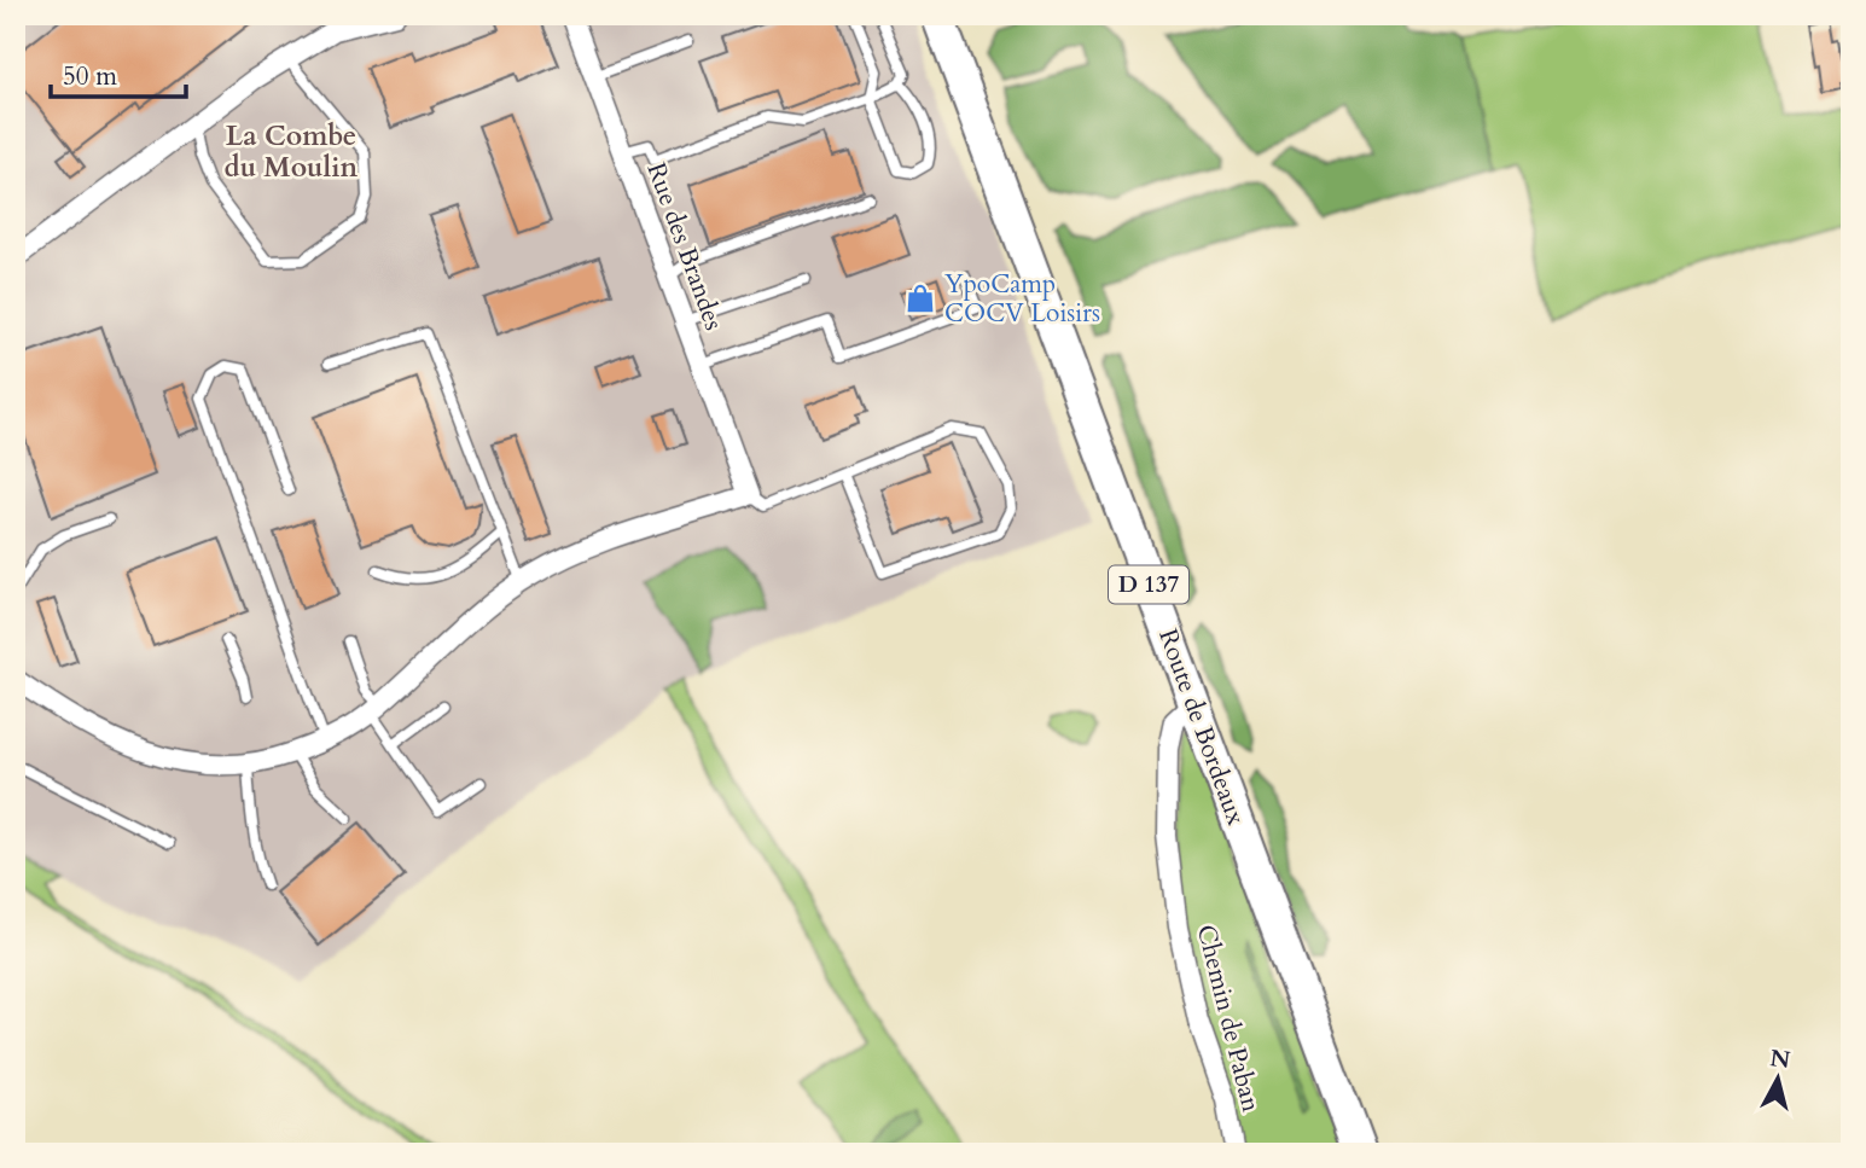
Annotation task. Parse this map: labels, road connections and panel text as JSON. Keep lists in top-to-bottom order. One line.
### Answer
{"streets":{"main road":["D 137","Route de Bordeaux"],"street":["Rue des Brandes","Chemin de Paban"]},"crossings":[["Route de Bordeaux","Chemin de Paban"]],"districts":["La Combe du Moulin"],"places":{"shop":["YpoCamp COCV Loisirs"]},"scale_bar":"50 m","north":"top"}
